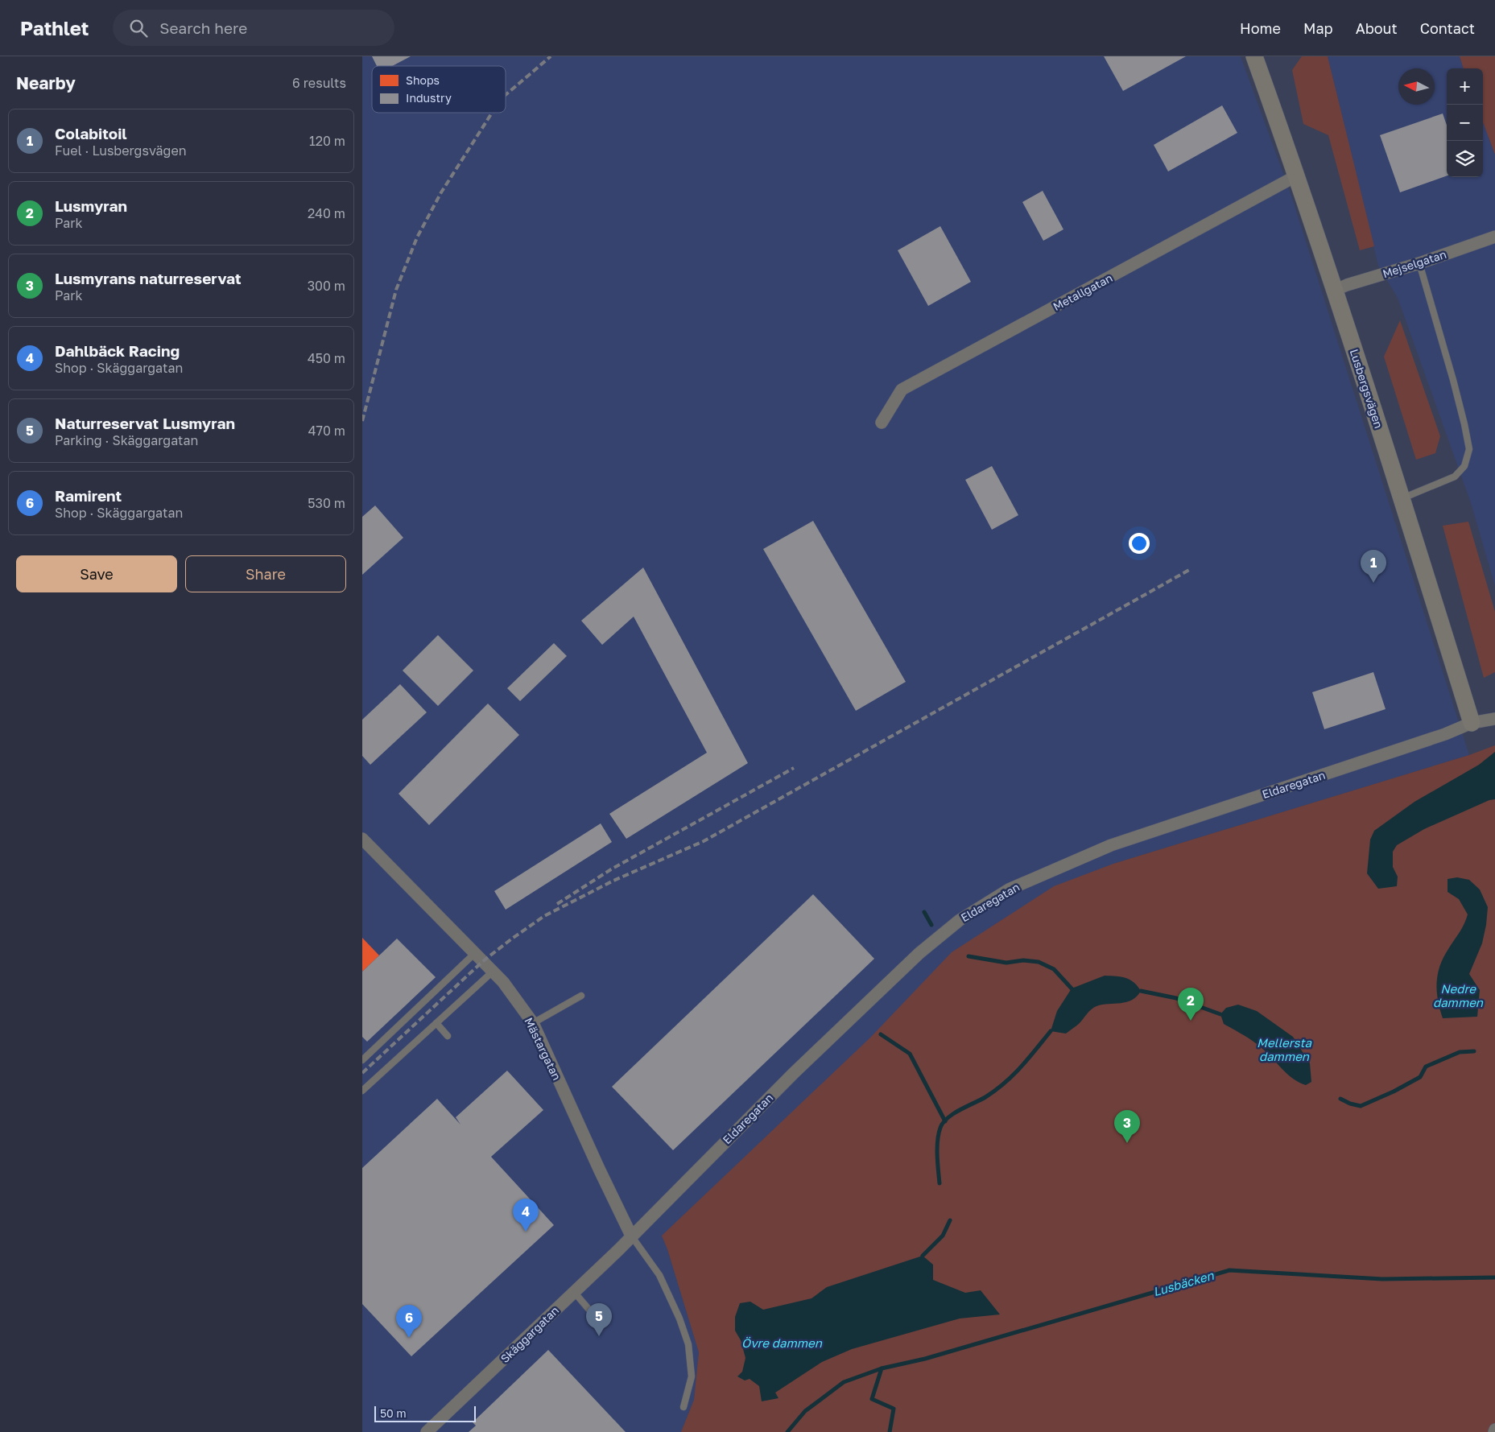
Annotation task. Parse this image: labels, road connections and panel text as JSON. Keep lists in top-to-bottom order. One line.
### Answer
{"streets":{"street":["Mejselgatan","Metallgatan","Lusbergsvägen","Eldaregatan","Mästargatan","Skäggargatan"]},"crossings":[["Mejselgatan","Lusbergsvägen"],["Metallgatan","Lusbergsvägen"],["Lusbergsvägen","Eldaregatan"],["Eldaregatan","Mästargatan"],["Eldaregatan","Skäggargatan"],["Mästargatan","Skäggargatan"]],"water":["Nedre dammen","Mellersta dammen","Lusbäcken","Övre dammen"],"legend":["Shops","Industry"],"scale_bar":"50 m","north":"left","page":{"header":"Pathlet","search":"Search here","nav":["Home","Map","About","Contact"],"heading":["Nearby","6 results"],"map_buttons":["+","−"],"list":[{"mark":"1","name":"Colabitoil","note":"Fuel · Lusbergsvägen","value":"120 m"},{"mark":"2","name":"Lusmyran","note":"Park","value":"240 m"},{"mark":"3","name":"Lusmyrans naturreservat","note":"Park","value":"300 m"},{"mark":"4","name":"Dahlbäck Racing","note":"Shop · Skäggargatan","value":"450 m"},{"mark":"5","name":"Naturreservat Lusmyran","note":"Parking · Skäggargatan","value":"470 m"},{"mark":"6","name":"Ramirent","note":"Shop · Skäggargatan","value":"530 m"}],"buttons":["Save","Share"],"pins":["1","2","3","4","5","6"],"scale":"50 m"}}
